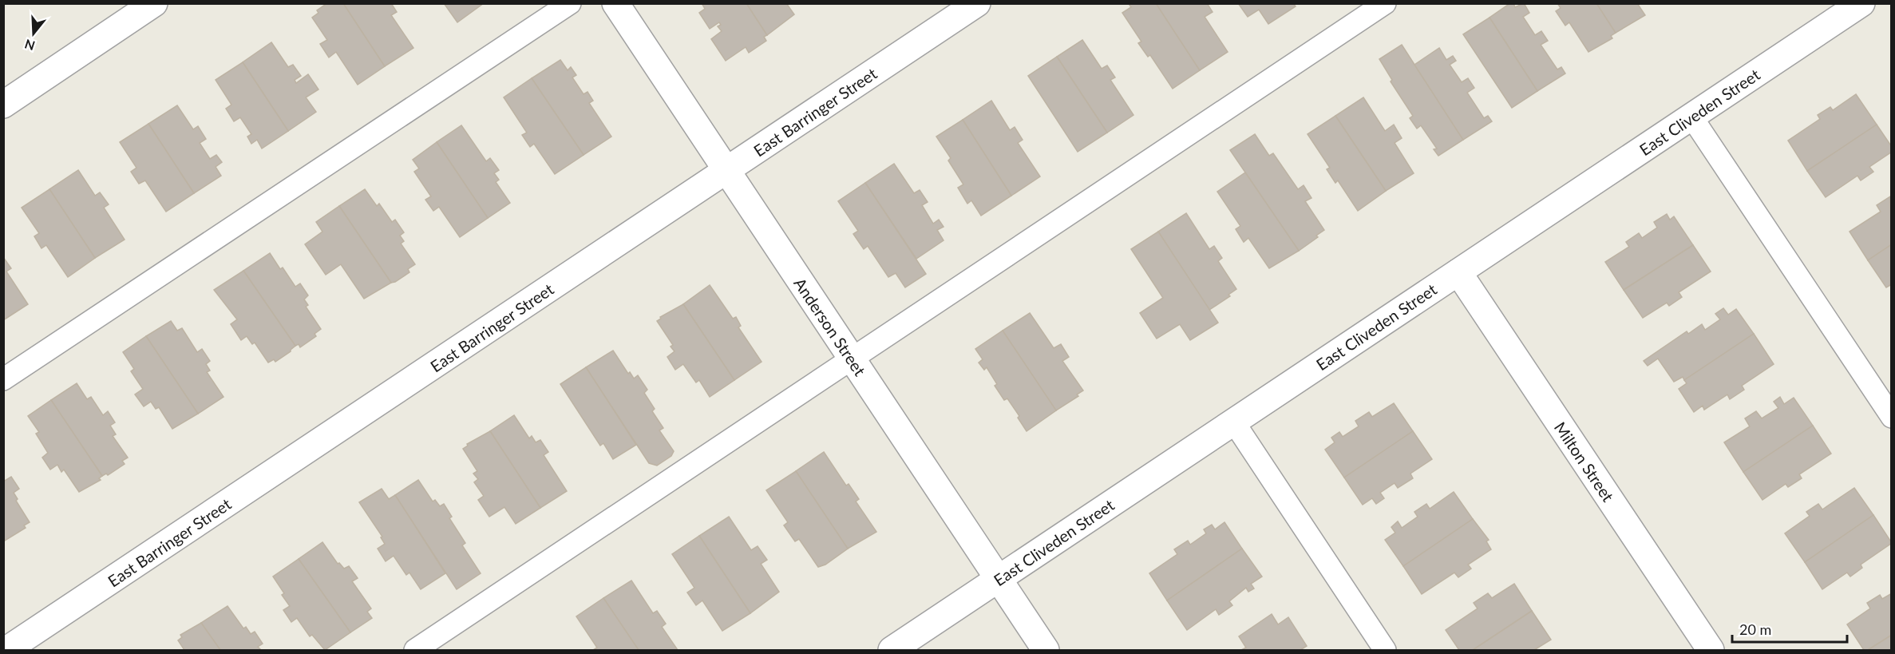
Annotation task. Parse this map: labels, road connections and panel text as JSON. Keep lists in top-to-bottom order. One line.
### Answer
{"streets":{"street":["East Barringer Street","East Cliveden Street","Anderson Street","Milton Street"]},"crossings":[["East Barringer Street","Anderson Street"],["East Cliveden Street","Anderson Street"],["East Cliveden Street","Milton Street"]],"scale_bar":"20 m","north":"bottom"}
